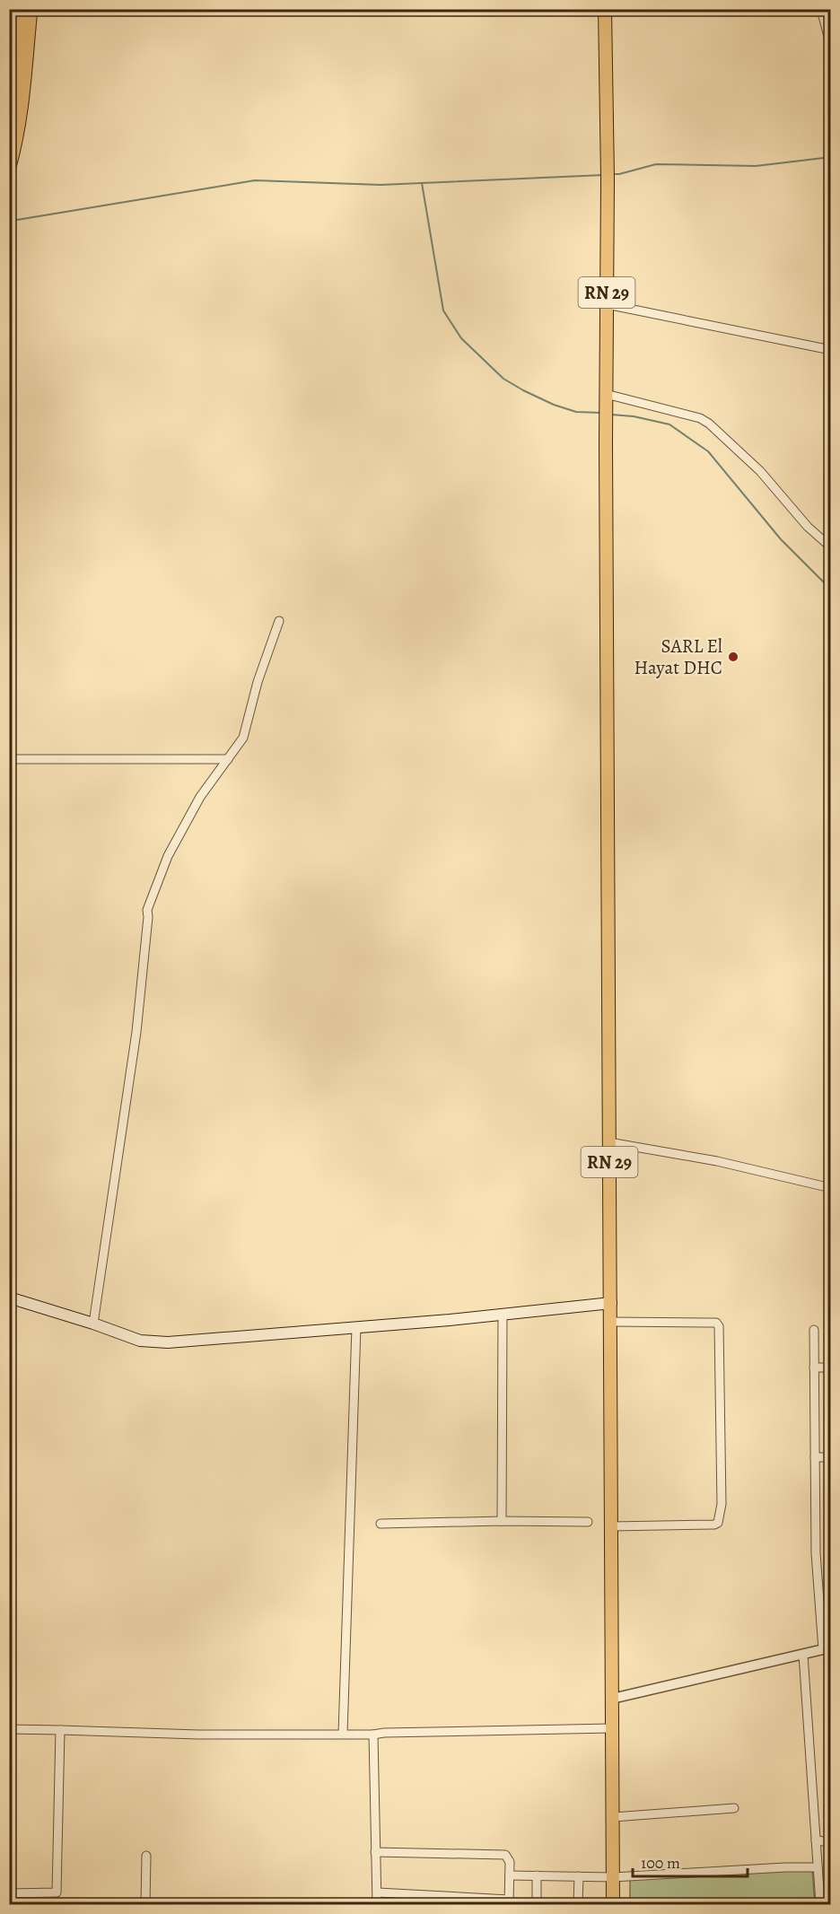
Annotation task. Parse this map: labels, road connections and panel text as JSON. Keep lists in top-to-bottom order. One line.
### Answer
{"streets":{"main road":["RN 29"]},"places":["SARL El Hayat DHC"],"scale_bar":"100 m"}
